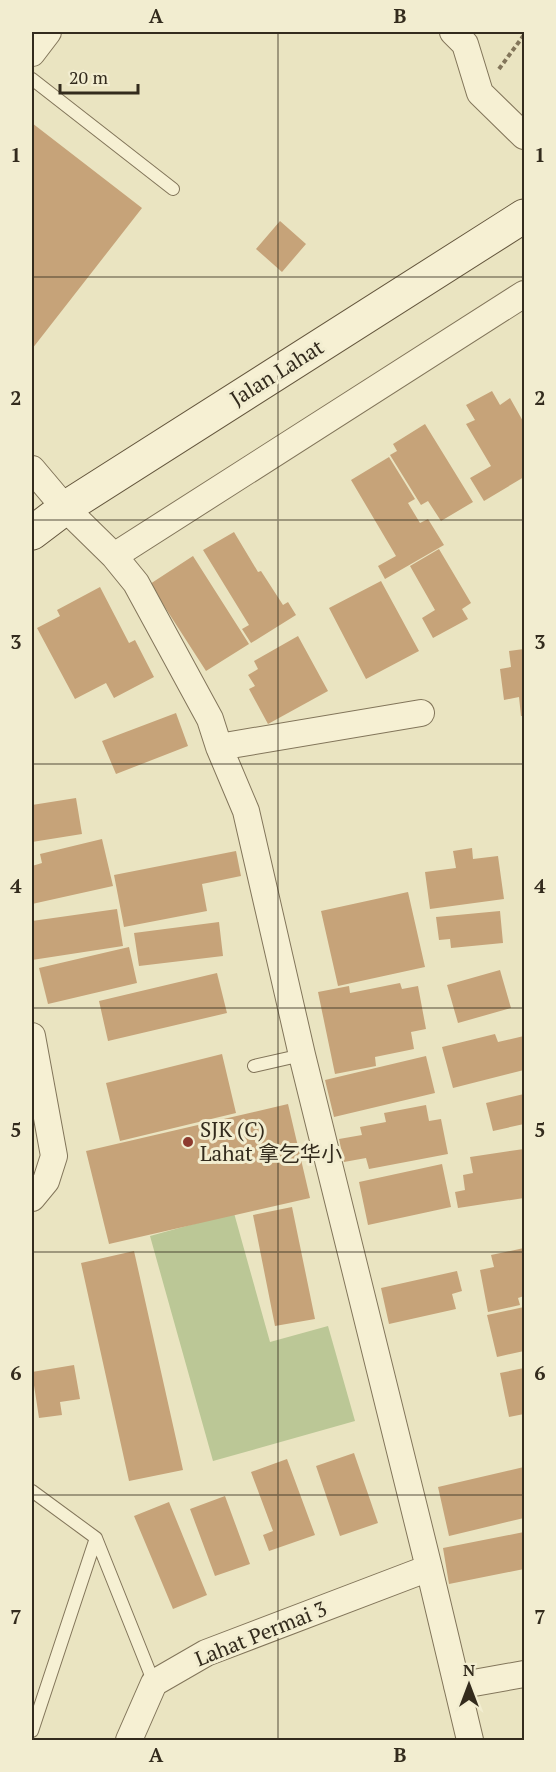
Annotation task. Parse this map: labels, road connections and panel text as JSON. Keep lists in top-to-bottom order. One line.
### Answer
{"streets":{"main road":["Jalan Lahat"],"street":["Lahat Permai 3"]},"places":["SJK (C) Lahat 拿乞华小"],"scale_bar":"20 m","north":"top","grid":{"columns":["A","B"],"rows":["1","2","3","4","5","6","7"]}}
